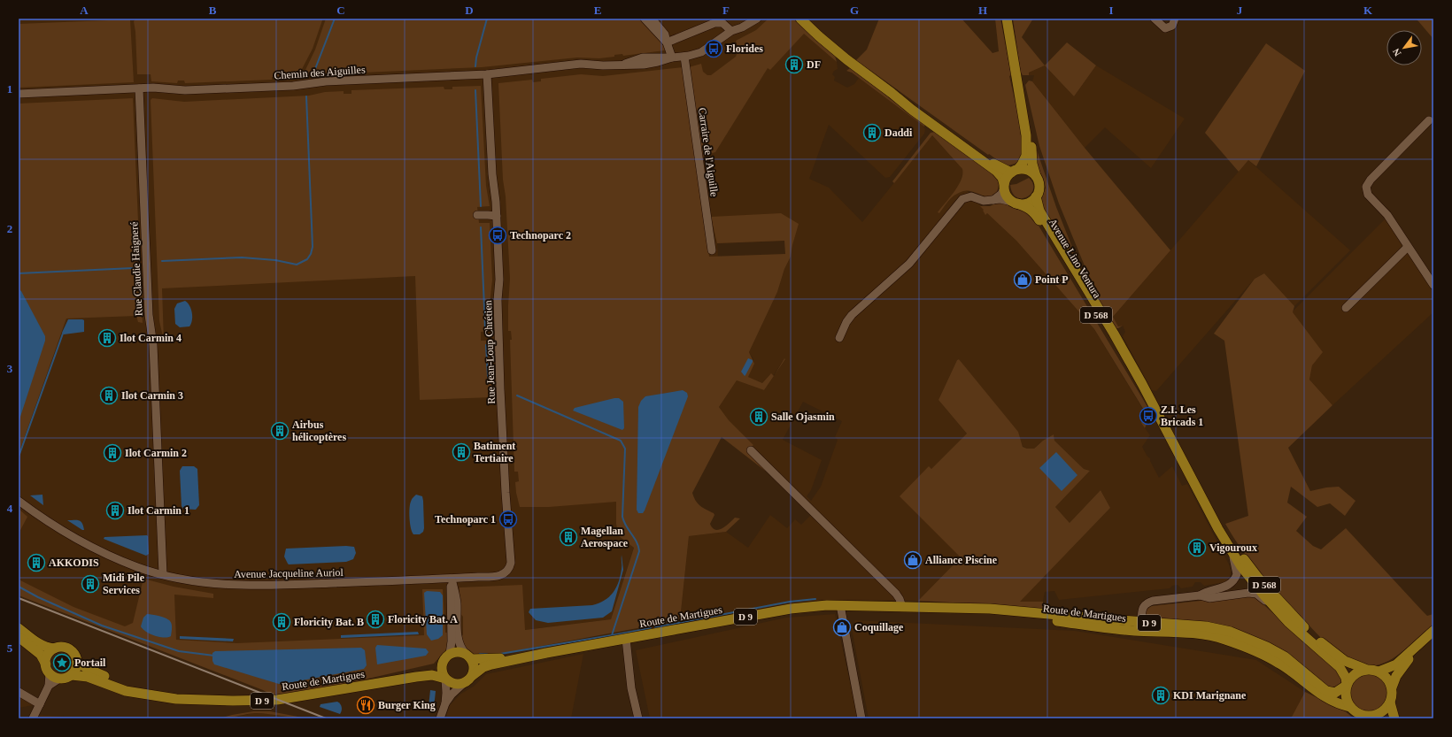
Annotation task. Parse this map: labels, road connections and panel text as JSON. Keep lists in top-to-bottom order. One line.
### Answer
{"streets":{"main road":["Avenue Lino Ventura","D 568","Route de Martigues","D 9"],"street":["Chemin des Aiguilles","Carraire de l'Aiguille","Rue Claudie Haigneré","Rue Jean-Loup Chrétien","Avenue Jacqueline Auriol"]},"crossings":[["Chemin des Aiguilles","Rue Claudie Haigneré"],["Chemin des Aiguilles","Rue Jean-Loup Chrétien"],["Avenue Lino Ventura","D 568"],["Rue Claudie Haigneré","Avenue Jacqueline Auriol"],["D 568","Route de Martigues"],["Rue Jean-Loup Chrétien","Avenue Jacqueline Auriol"]],"places":{"bus stop":["Florides","Technoparc 2","Z.I. Les Bricads 1","Technoparc 1"],"building":["DF","Daddi","Ilot Carmin 4","Ilot Carmin 3","Salle Ojasmin","Airbus hélicoptères","Batiment Tertiaire","Ilot Carmin 2","Ilot Carmin 1","Magellan Aerospace","Vigouroux","AKKODIS","Midi Pile Services","Floricity Bat. A","Floricity Bat. B","KDI Marignane"],"shop":["Point P","Alliance Piscine","Coquillage"],"place":["Portail"],"restaurant":["Burger King"]},"north":"bottom left","grid":{"columns":["A","B","C","D","E","F","G","H","I","J","K"],"rows":["1","2","3","4","5"]}}
